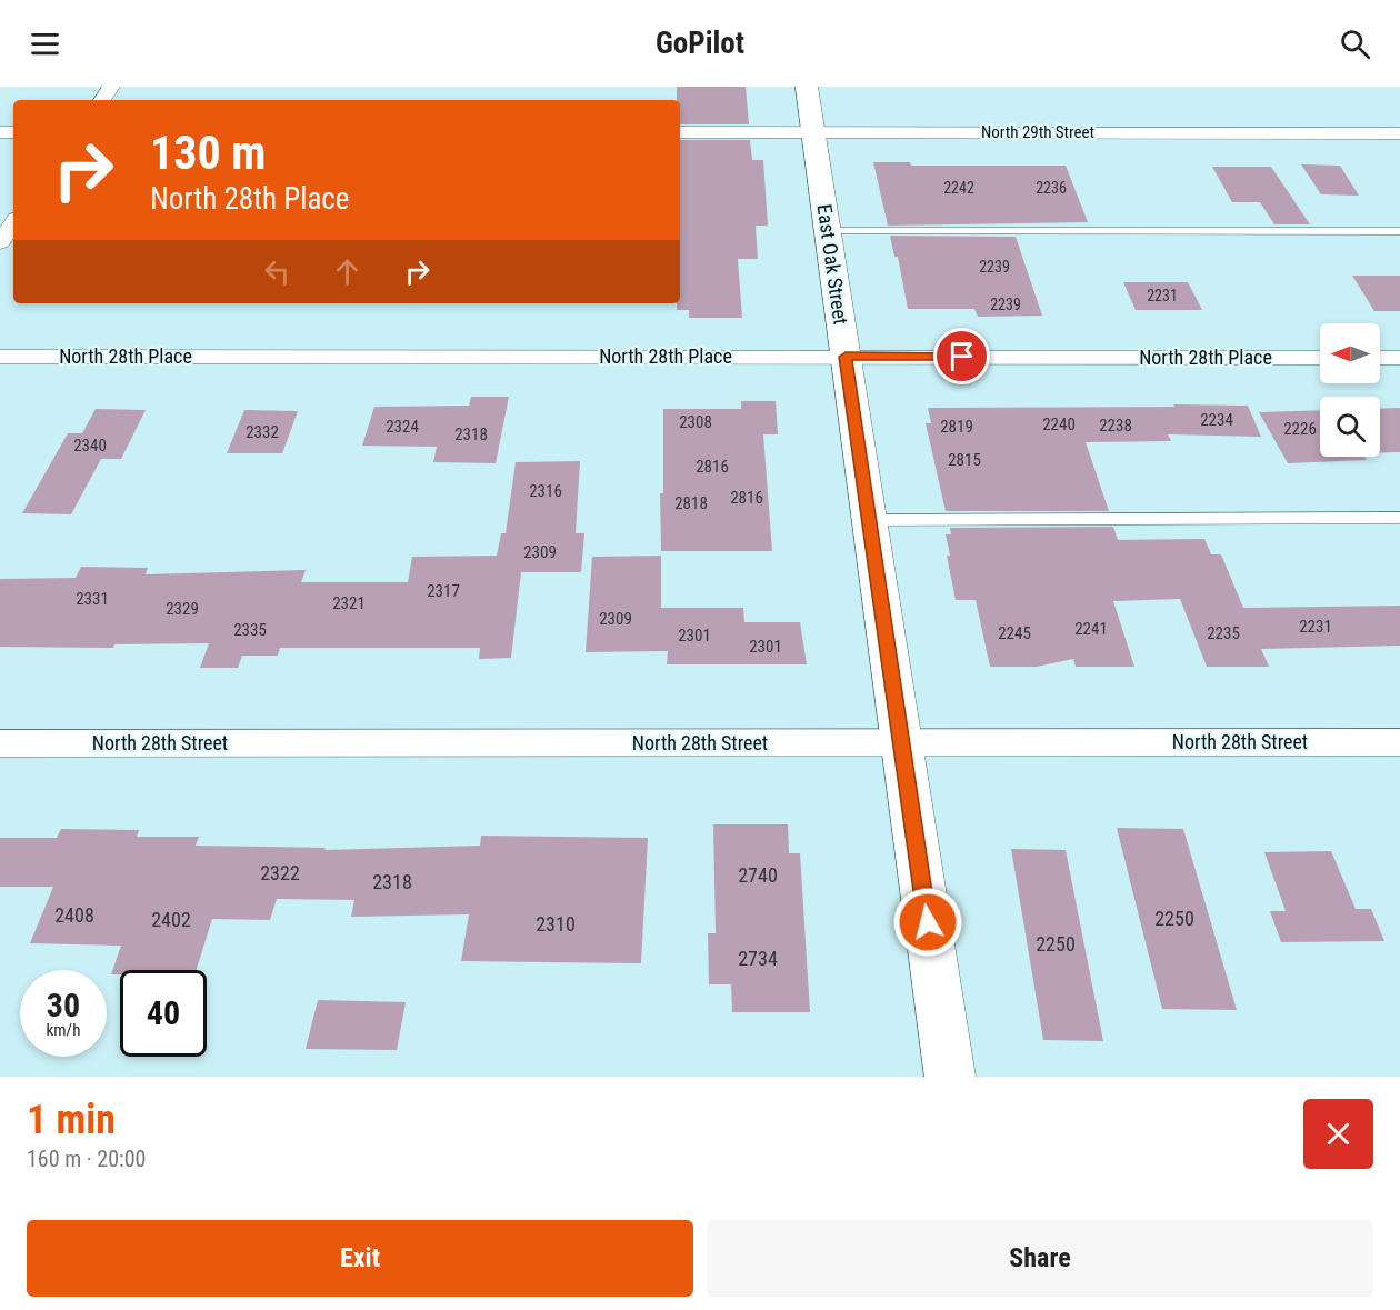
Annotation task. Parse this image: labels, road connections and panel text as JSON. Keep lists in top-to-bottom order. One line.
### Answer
{"streets":{"street":["North 29th Street","East Oak Street","North 28th Place","North 28th Street"]},"crossings":[["North 29th Street","East Oak Street"],["East Oak Street","North 28th Place"],["East Oak Street","North 28th Street"]],"house_numbers":["2242","2236","2239","2231","2239","2234","2308","2240","2238","2324","2819","2226","2332","2318","2340","2815","2816","2316","2816","2818","2309","2317","2331","2321","2329","2309","2231","2241","2335","2245","2235","2301","2301","2322","2740","2318","2408","2250","2402","2310","2250","2734"],"north":"left","page":{"header":"GoPilot","turn":["130 m","North 28th Place"],"speed":"30 km/h","limit":"40","heading":["1 min","160 m · 20:00"],"buttons":["Exit","Share"]}}
